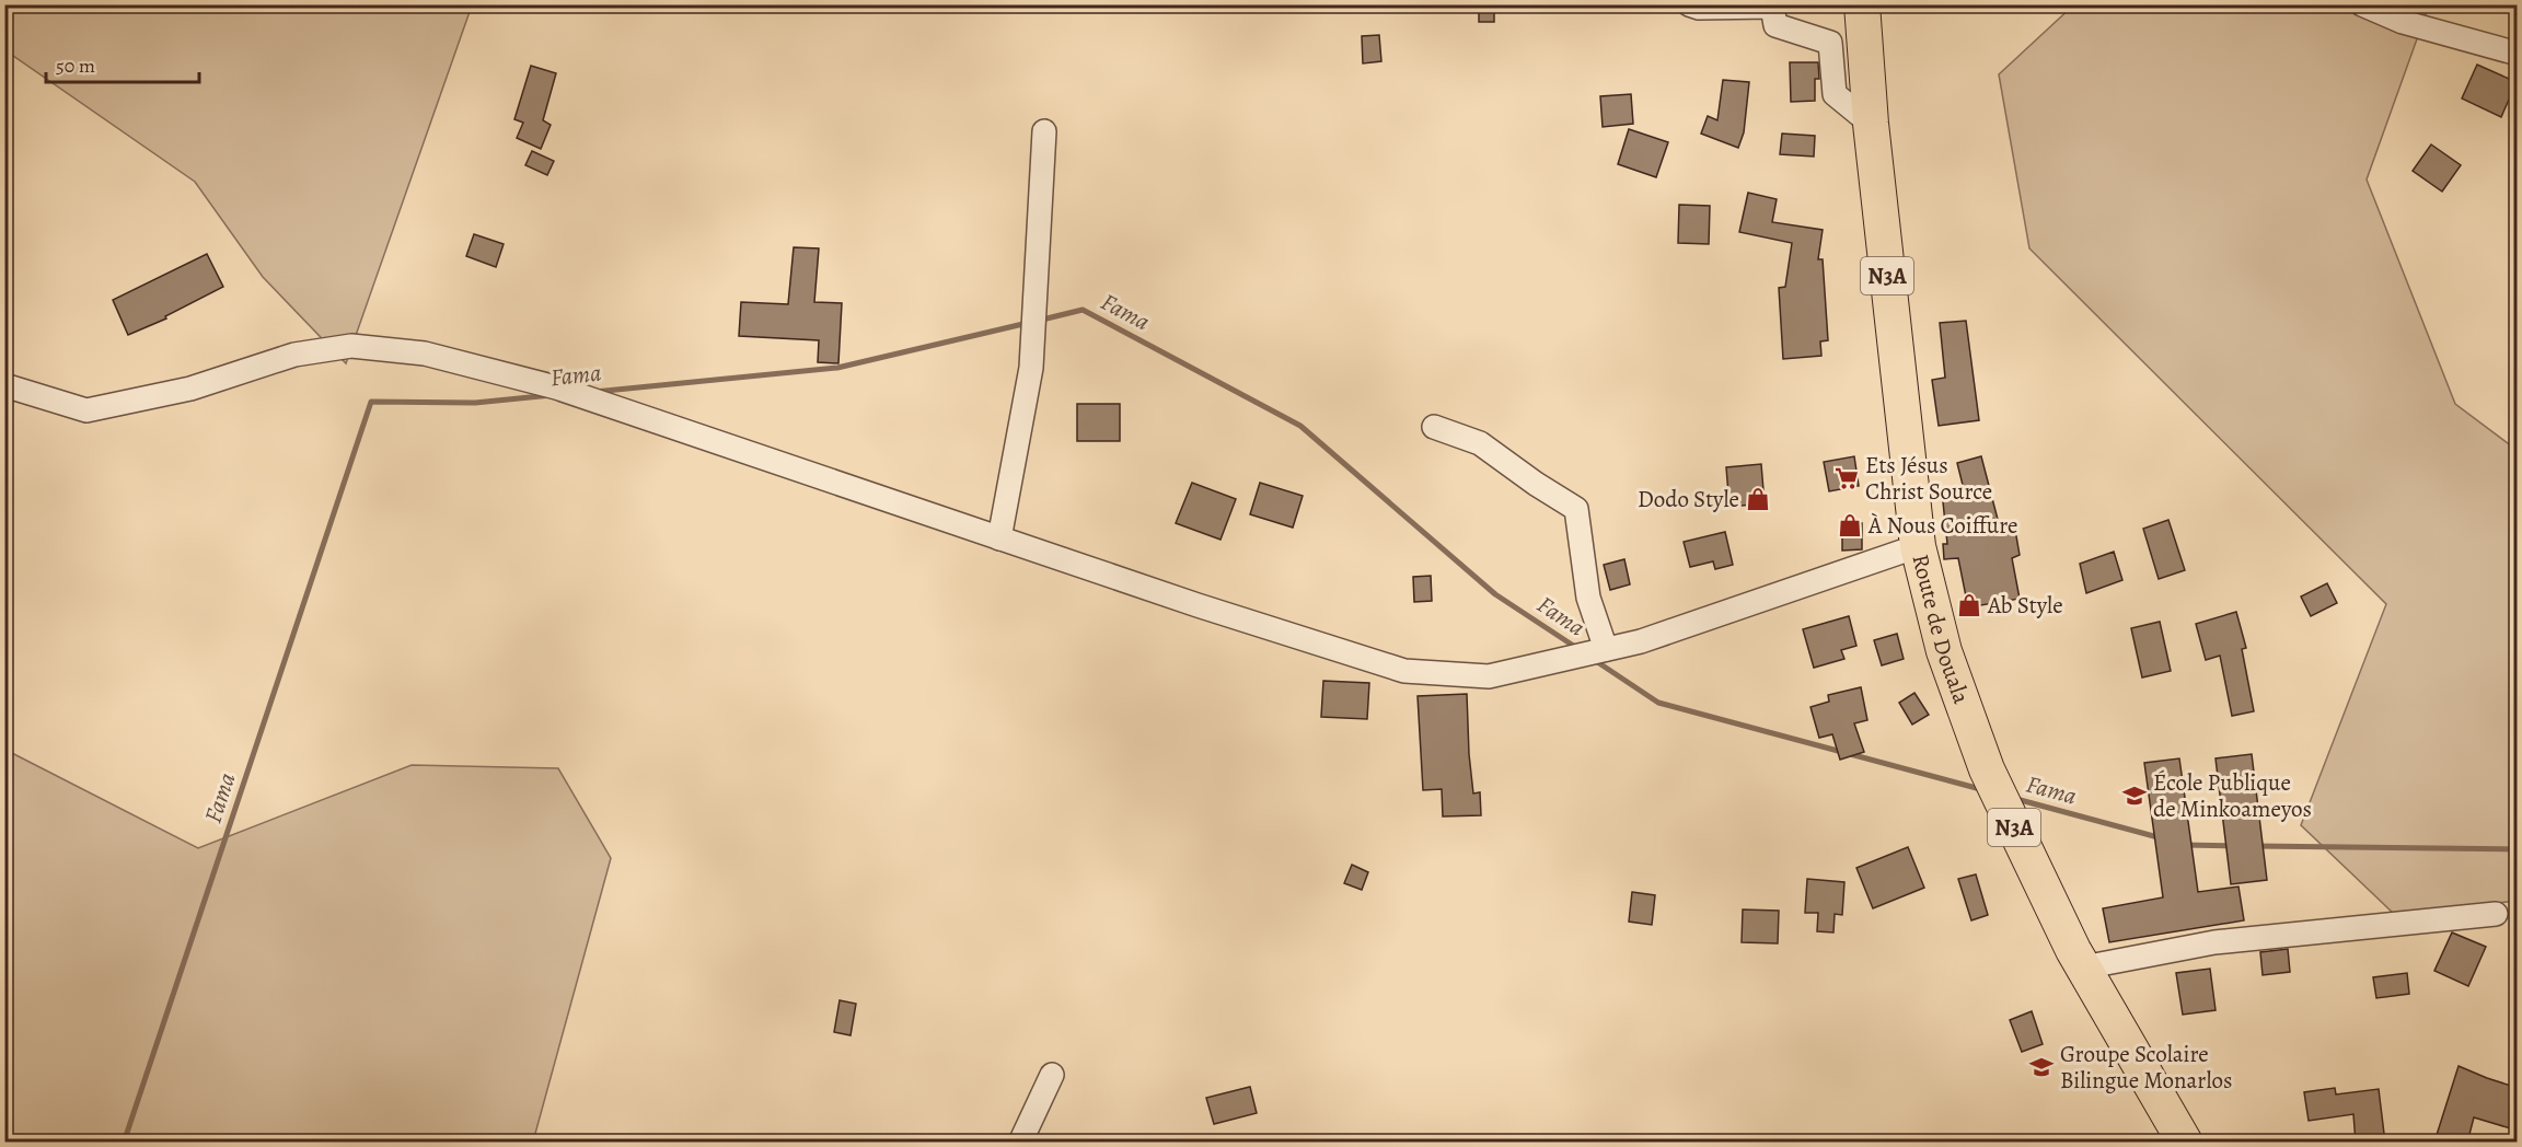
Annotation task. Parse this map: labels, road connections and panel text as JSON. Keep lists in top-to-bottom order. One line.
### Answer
{"streets":{"highway":["N3A","Route de Douala"]},"water":["Fama"],"places":{"supermarket":["Ets Jésus Christ Source"],"shop":["Dodo Style","À Nous Coiffure","Ab Style"],"school or university":["École Publique de Minkoameyos","Groupe Scolaire Bilingue Monarlos"]},"scale_bar":"50 m"}
